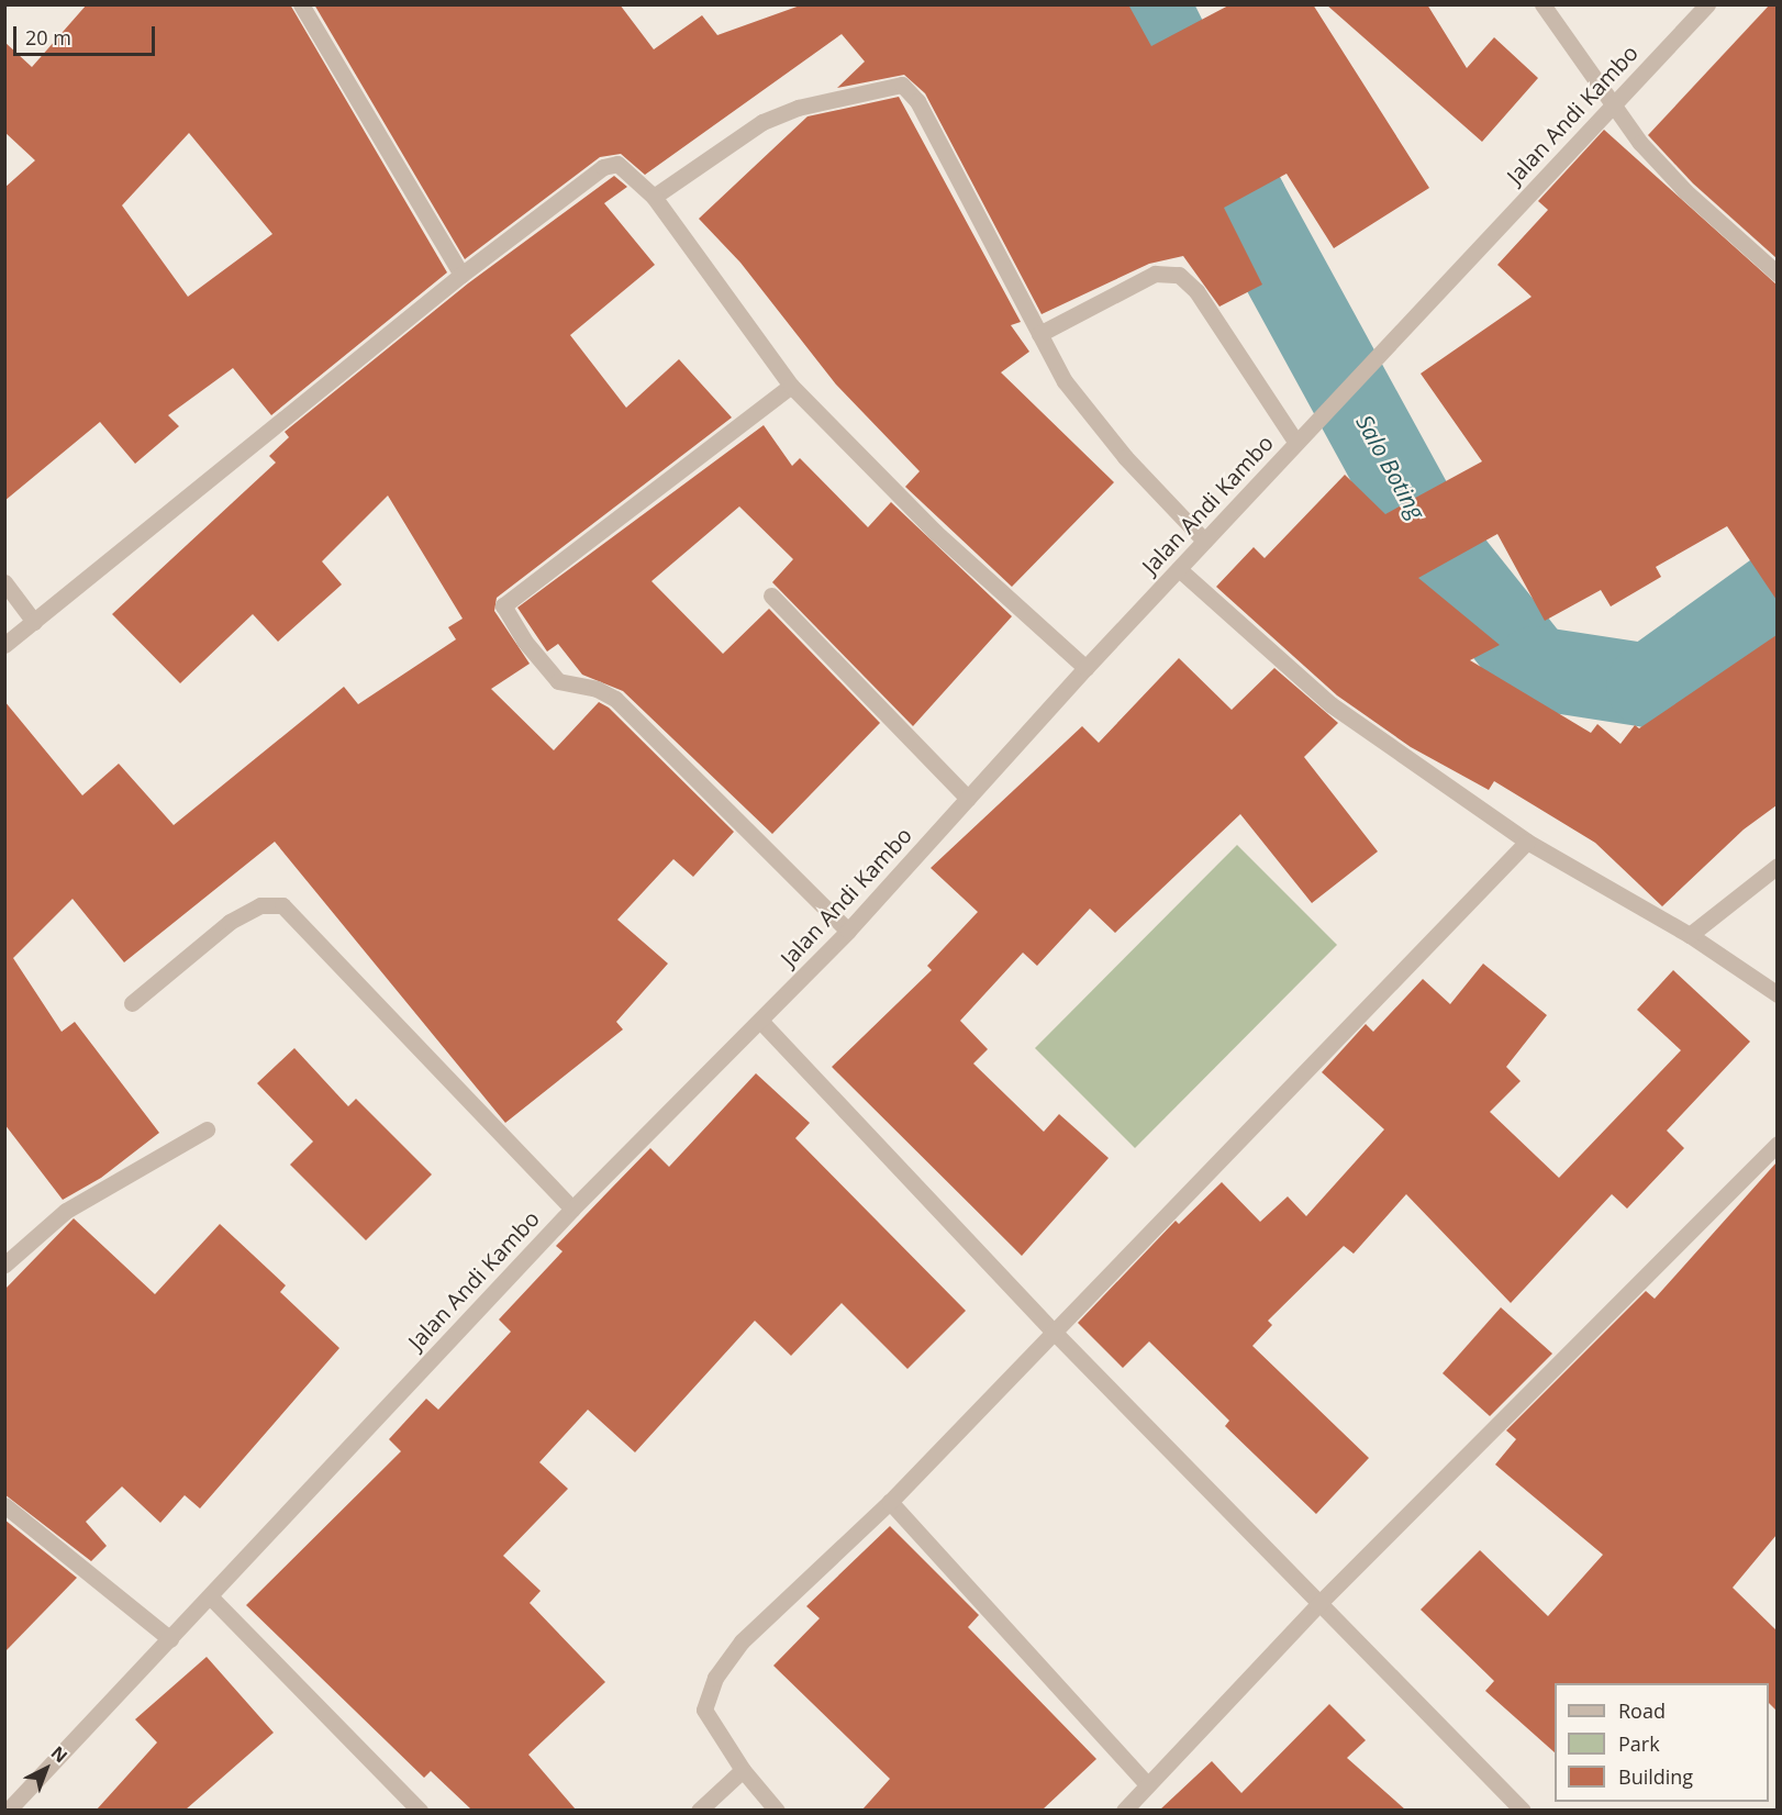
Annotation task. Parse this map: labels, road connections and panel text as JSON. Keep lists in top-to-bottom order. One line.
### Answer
{"streets":{"street":["Jalan Andi Kambo"]},"water":["Salo Boting"],"legend":["Road","Park","Building"],"scale_bar":"20 m","north":"top right"}
